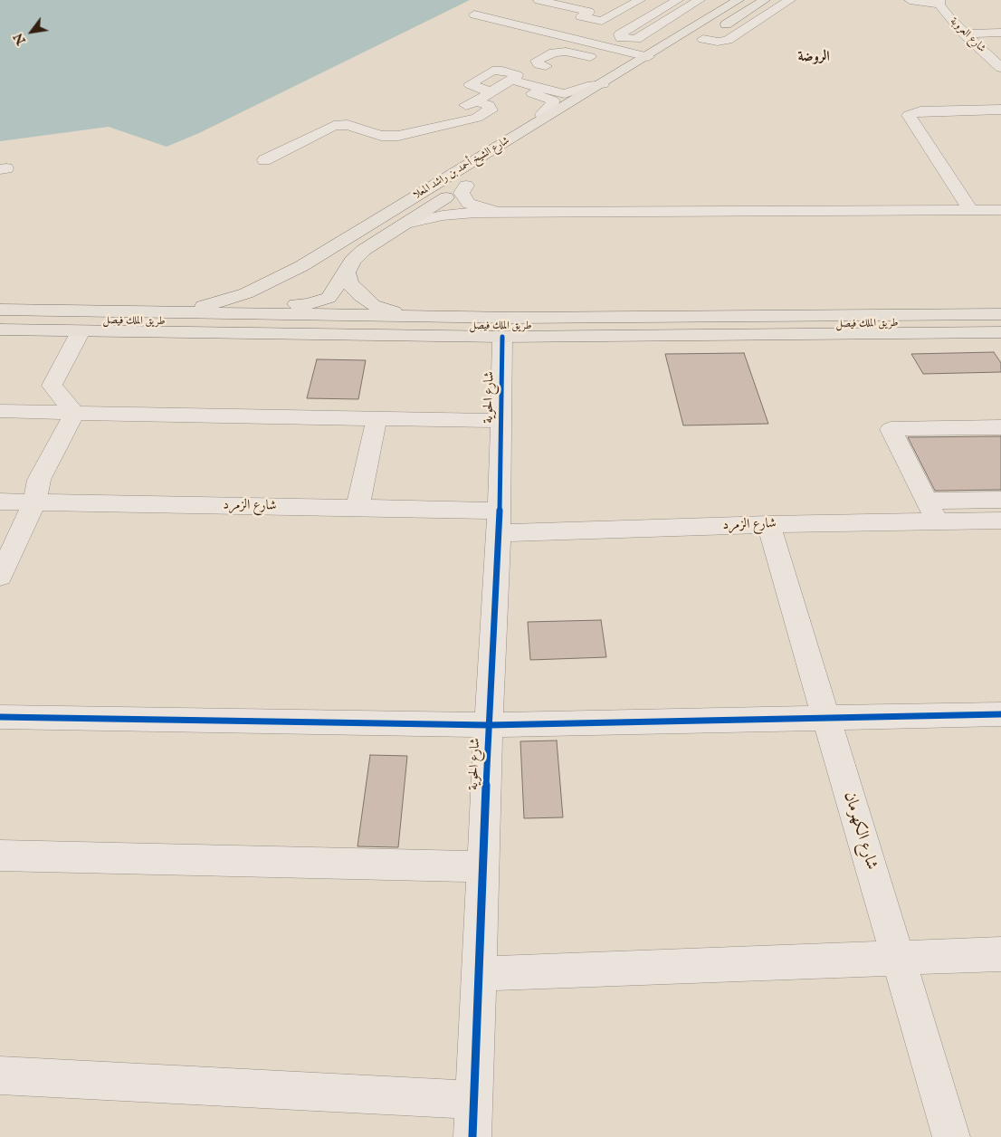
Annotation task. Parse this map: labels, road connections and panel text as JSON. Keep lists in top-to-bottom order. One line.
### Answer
{"streets":{"main road":["شارع الشيخ أحمد بن راشد المعلا","طريق الملك فيصل"],"street":["شارع العروبة","شارع الحوية","شارع الزمرد","شارع الكهرمان"]},"crossings":[["شارع الشيخ أحمد بن راشد المعلا","طريق الملك فيصل"],["طريق الملك فيصل","شارع الحوية"],["شارع الحوية","شارع الزمرد"],["شارع الزمرد","شارع الكهرمان"]],"districts":["الروضة"],"north":"bottom left"}
